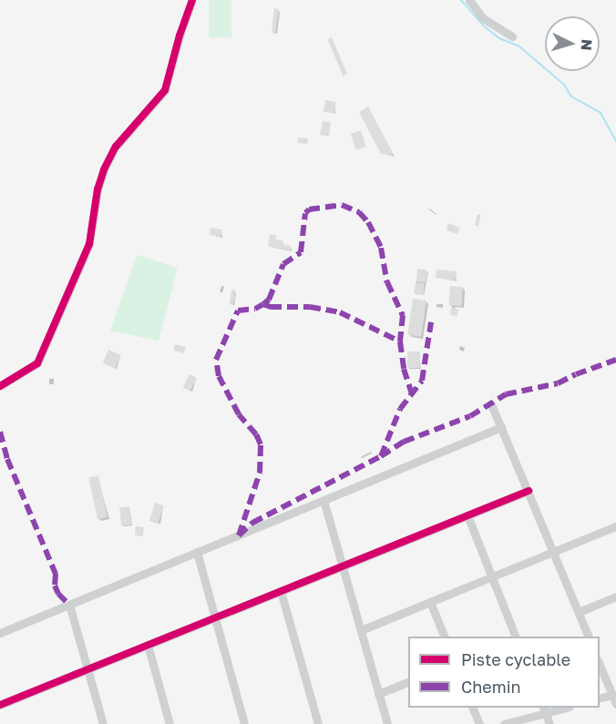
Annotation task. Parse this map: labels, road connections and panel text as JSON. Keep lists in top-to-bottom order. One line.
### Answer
{"legend":["Piste cyclable","Chemin"],"north":"right"}
